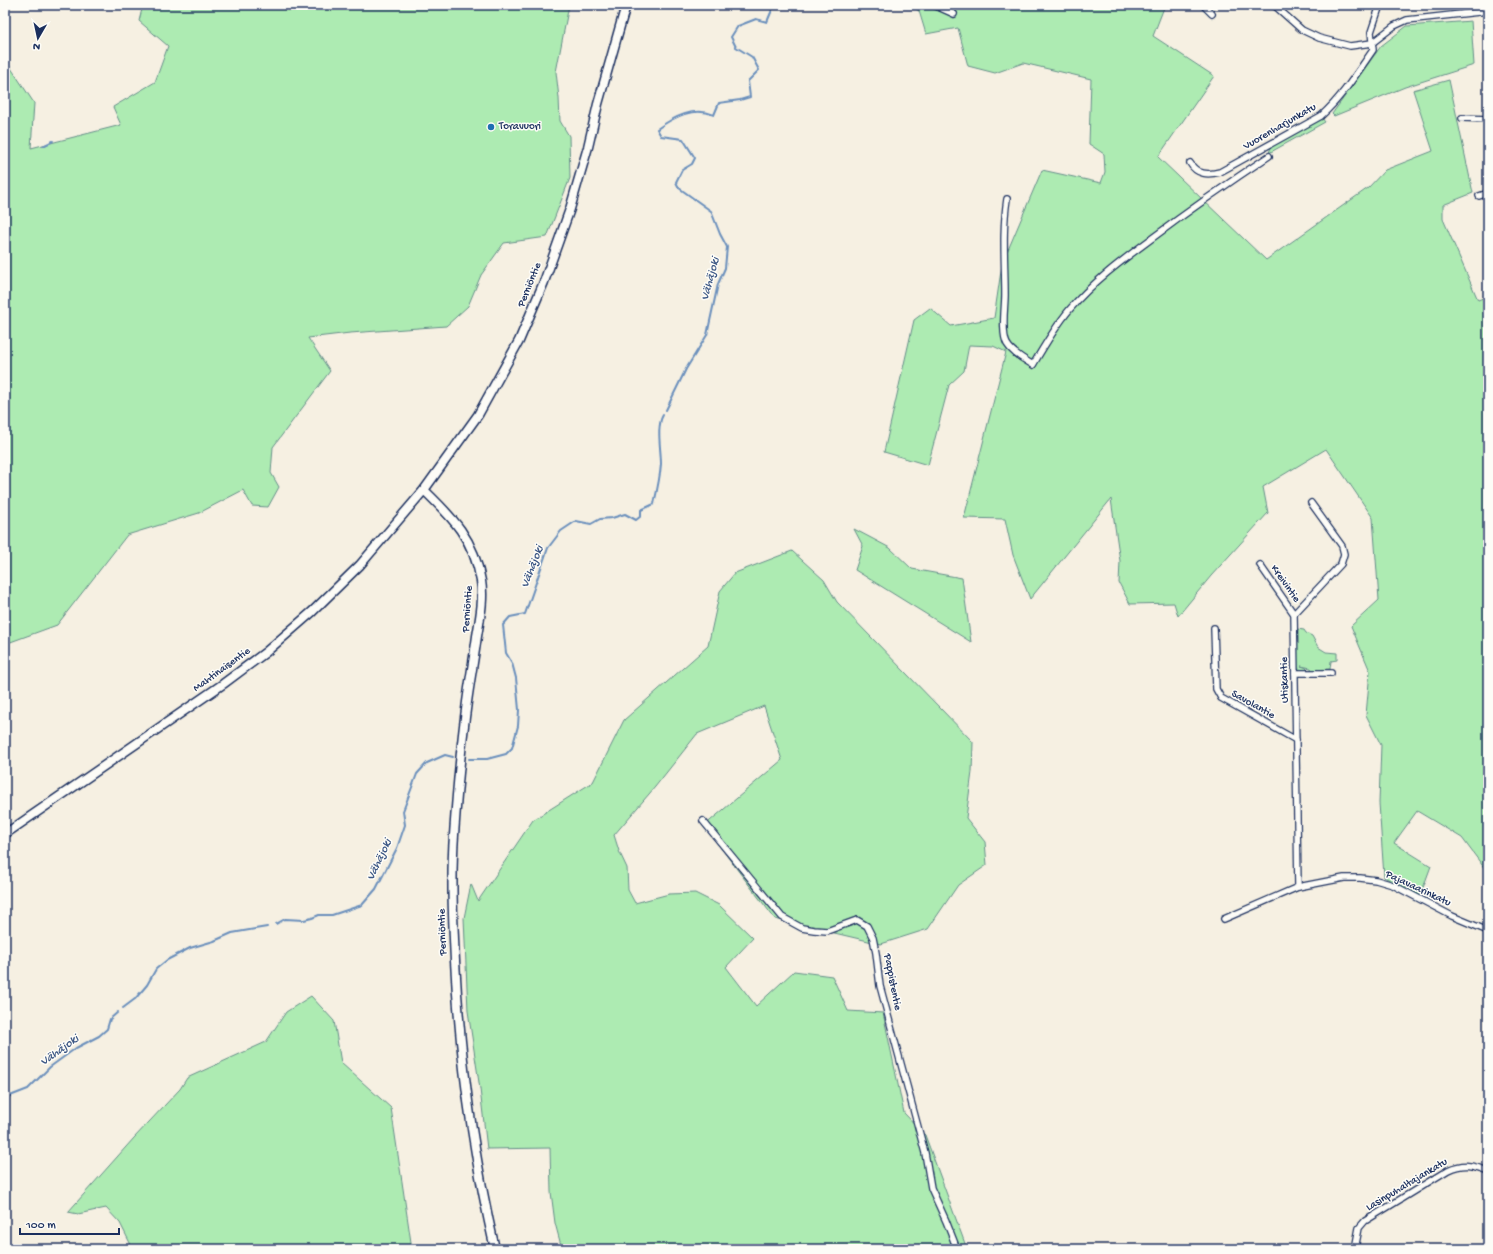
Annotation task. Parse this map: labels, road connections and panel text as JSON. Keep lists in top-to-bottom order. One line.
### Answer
{"streets":{"main road":["Perniöntie","Mahtinaisentie"],"street":["Vuorenharjunkatu","Kreivintie","Utiskantie","Savolantie","Pajavaarinkatu","Pappistentie","Lasinpuhaltajankatu"]},"crossings":[["Perniöntie","Mahtinaisentie"],["Kreivintie","Utiskantie"],["Utiskantie","Savolantie"],["Utiskantie","Pajavaarinkatu"]],"water":["Vähäjoki"],"places":["Toravuori"],"scale_bar":"100 m","north":"bottom"}
